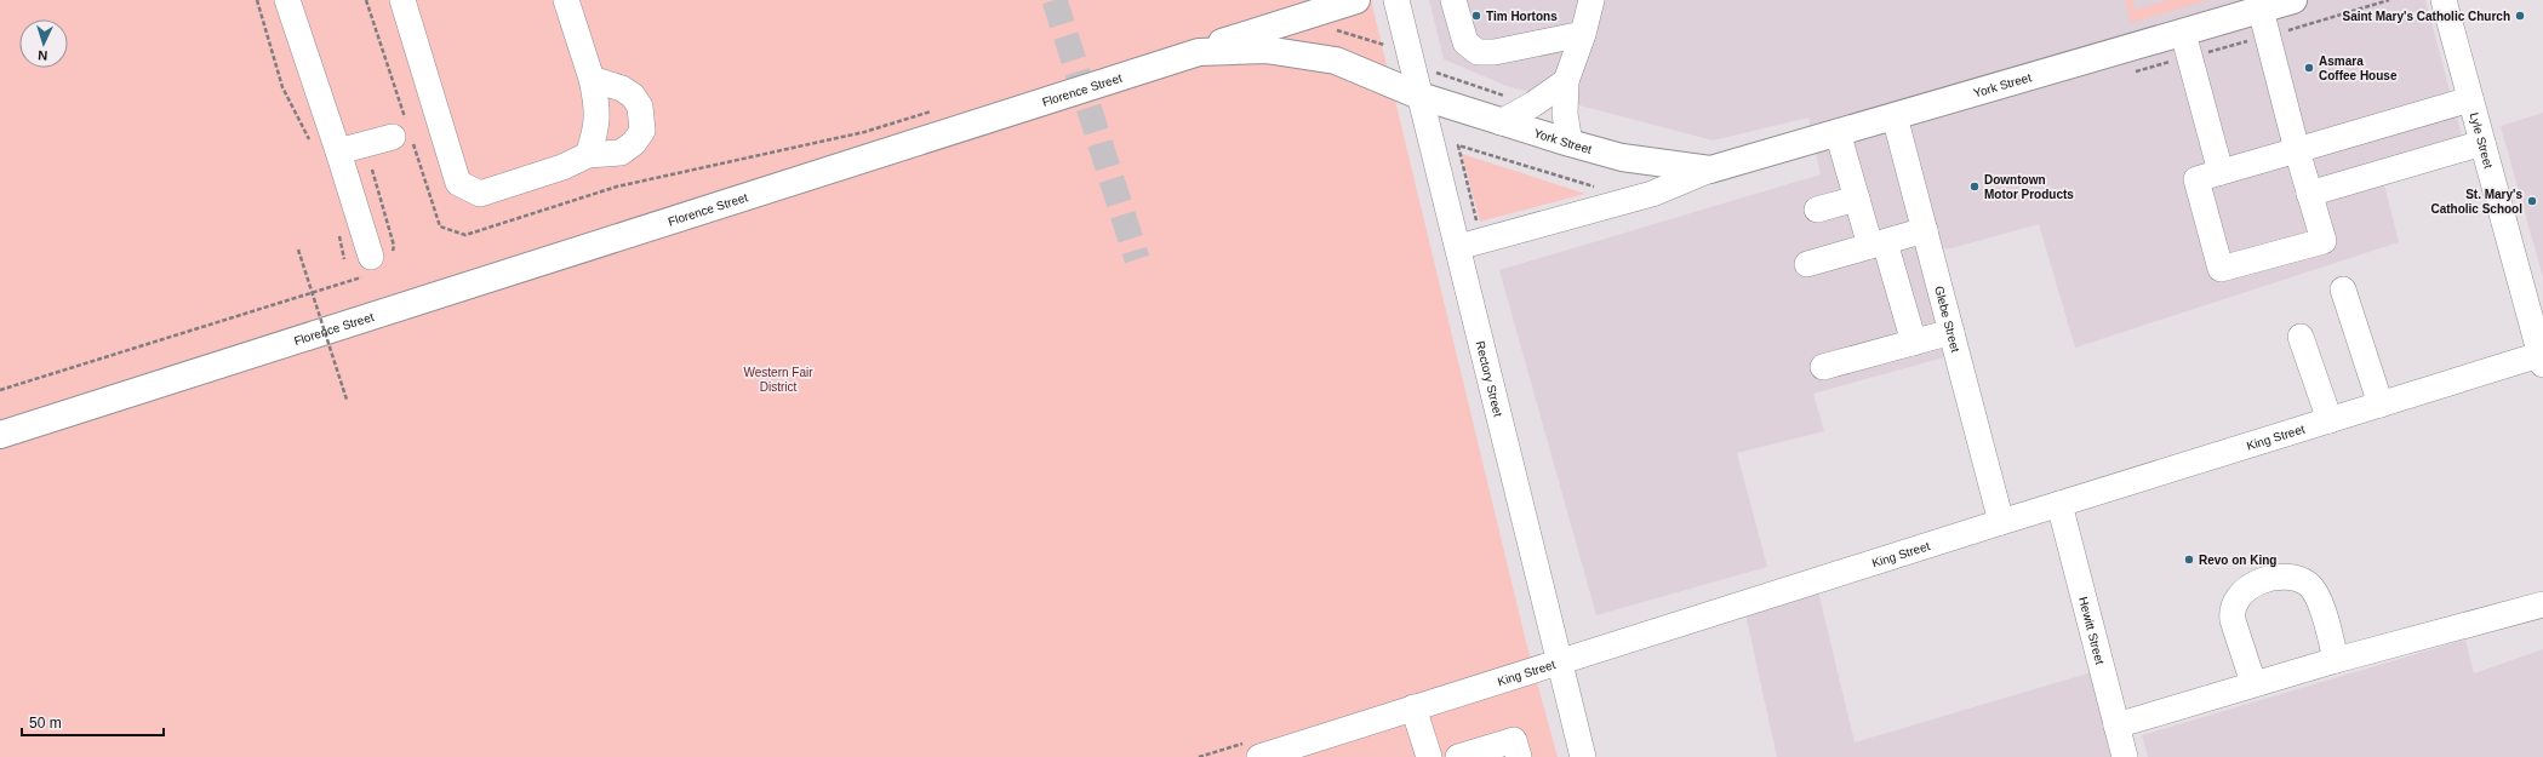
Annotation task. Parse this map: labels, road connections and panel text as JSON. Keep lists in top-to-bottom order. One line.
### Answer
{"streets":{"main road":["York Street","Florence Street"],"street":["Lyle Street","Glebe Street","Rectory Street","King Street","Hewitt Street"]},"crossings":[["York Street","Florence Street"],["York Street","Glebe Street"],["York Street","Rectory Street"],["Florence Street","Rectory Street"],["Lyle Street","King Street"],["Glebe Street","King Street"],["Rectory Street","King Street"],["King Street","Hewitt Street"]],"parks":["Western Fair District"],"places":["Tim Hortons","Saint Mary's Catholic Church","Asmara Coffee House","Downtown Motor Products","St. Mary's Catholic School","Revo on King"],"scale_bar":"50 m","north":"bottom"}
